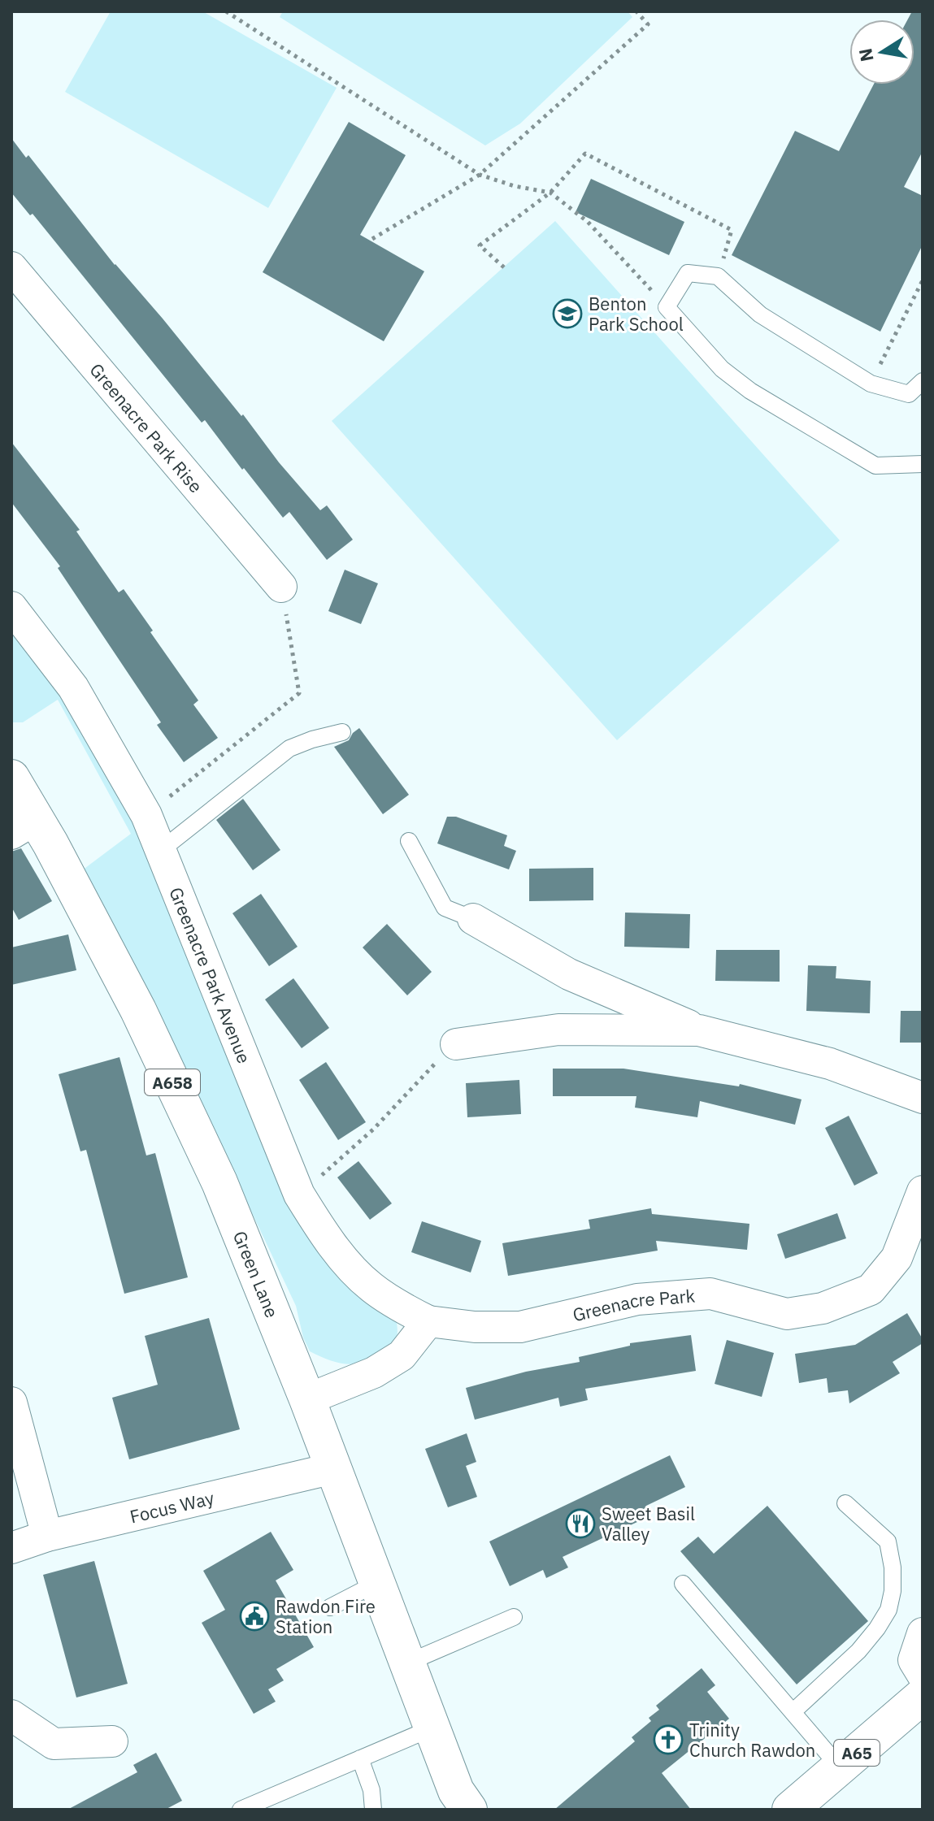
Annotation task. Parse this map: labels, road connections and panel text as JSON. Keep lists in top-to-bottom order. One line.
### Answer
{"streets":{"main road":["A658","Green Lane","A65"],"street":["Greenacre Park Rise","Greenacre Park Avenue","Greenacre Park","Focus Way"]},"crossings":[["Greenacre Park Avenue","Greenacre Park"],["Green Lane","Focus Way"]],"places":{"school or university":["Benton Park School"],"restaurant":["Sweet Basil Valley"],"public building":["Rawdon Fire Station"],"church":["Trinity Church Rawdon"]},"north":"left"}
